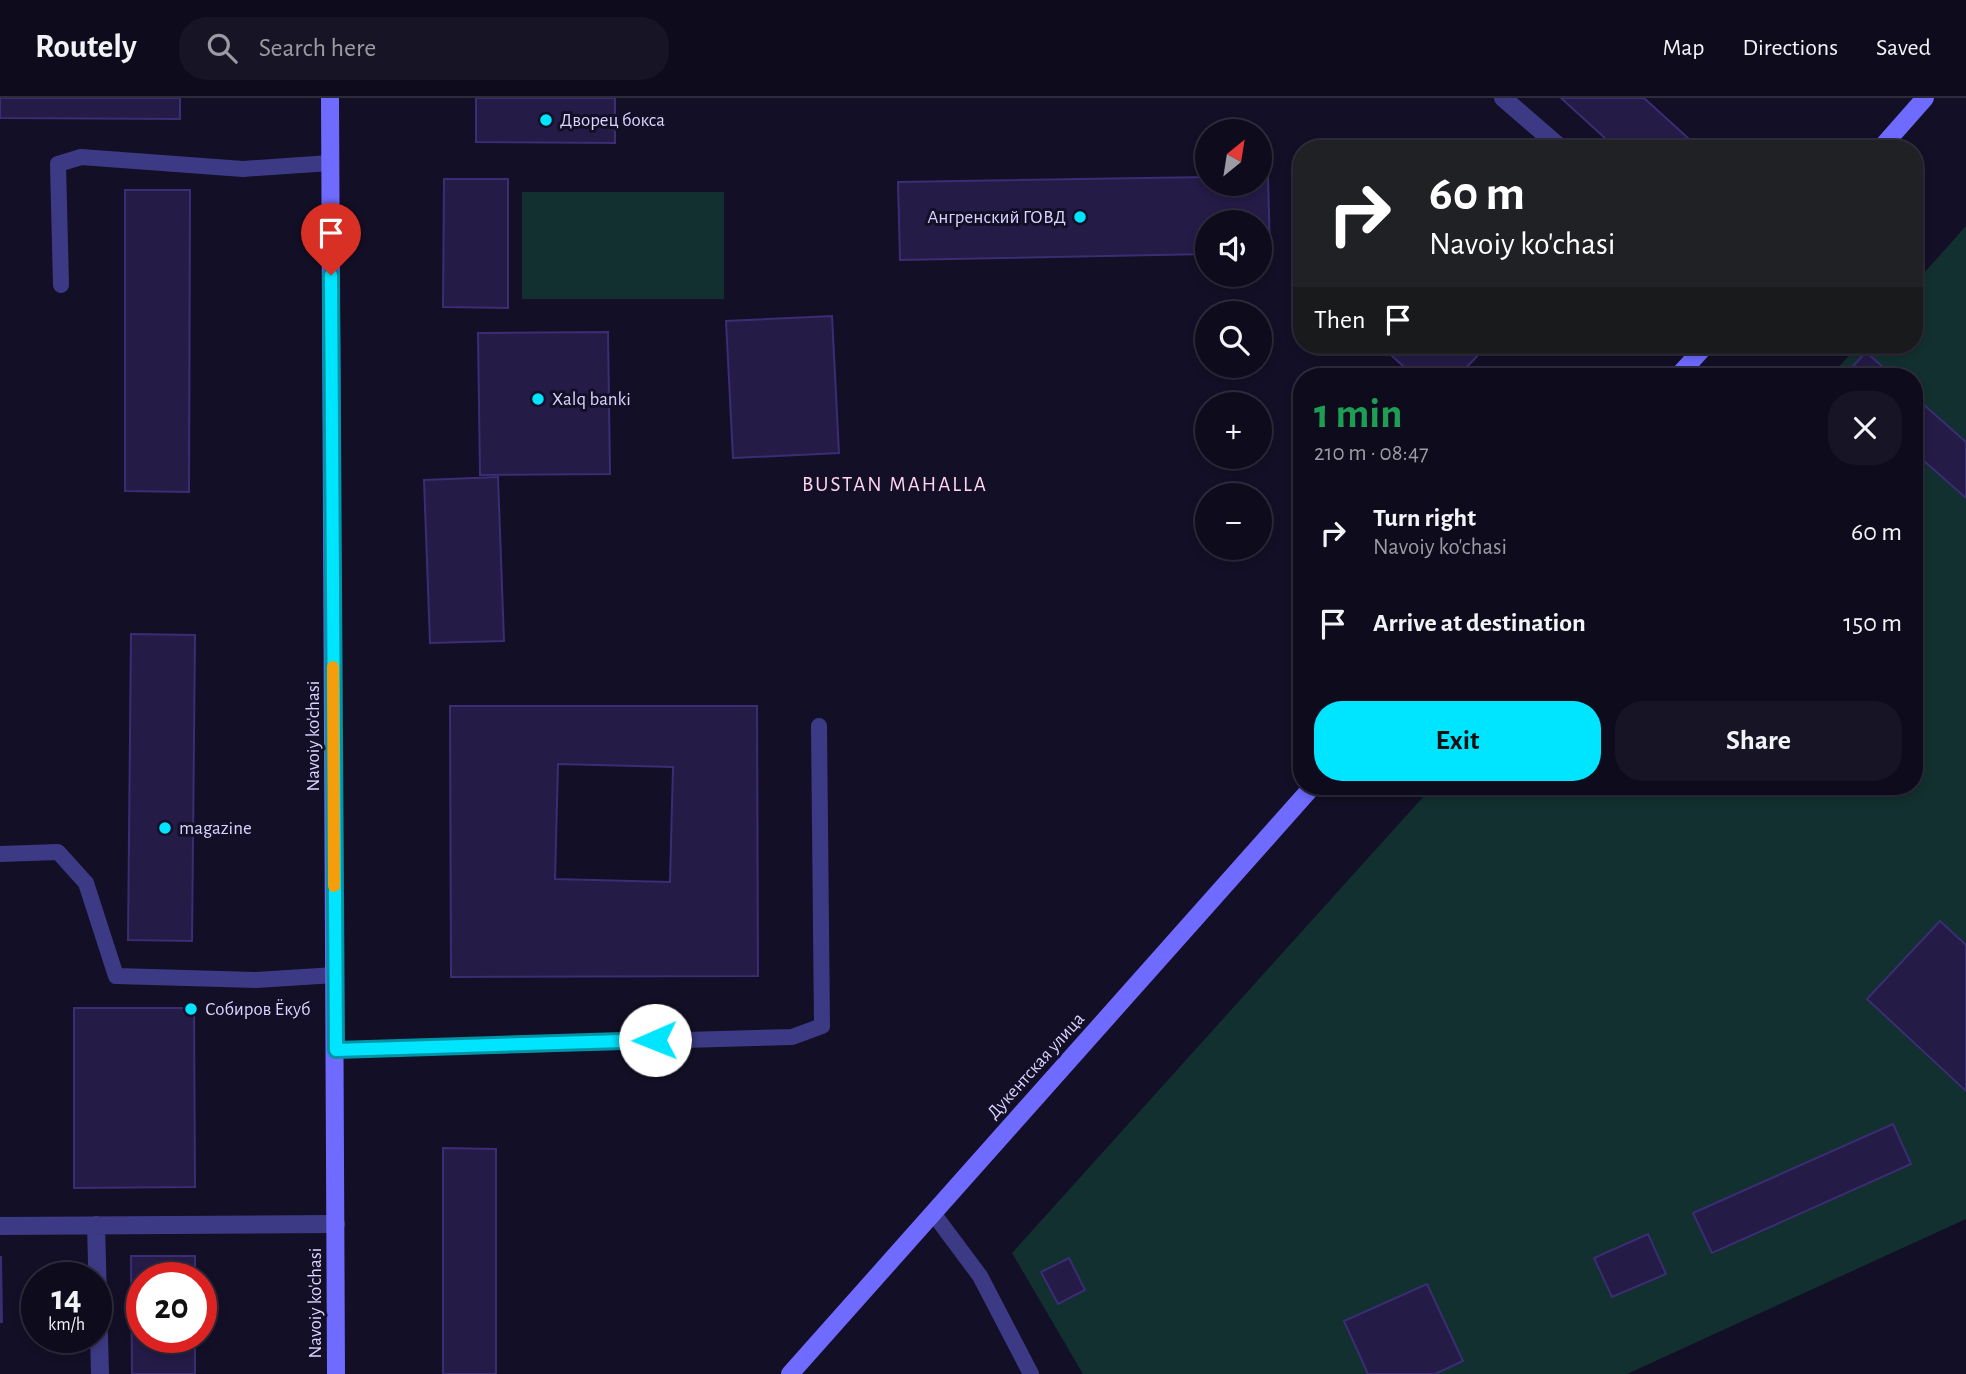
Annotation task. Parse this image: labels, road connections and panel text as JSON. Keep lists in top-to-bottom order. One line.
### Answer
{"streets":{"main road":["Navoiy ko'chasi","Дукентская улица"]},"districts":["BUSTAN MAHALLA"],"places":["Дворец бокса","Ангpенский ГОВД","Xalq banki","magazine","Собиров Ёкуб"],"north":"top right","page":{"header":"Routely","search":"Search here","nav":["Map","Directions","Saved"],"map_buttons":["+","−"],"turn":["60 m","Navoiy ko'chasi"],"then":"Then","heading":["1 min","210 m · 08:47"],"list":[{"name":"Turn right","note":"Navoiy ko'chasi","value":"60 m"},{"name":"Arrive at destination","value":"150 m"}],"buttons":["Exit","Share"],"speed":"14 km/h","limit":"20"}}
